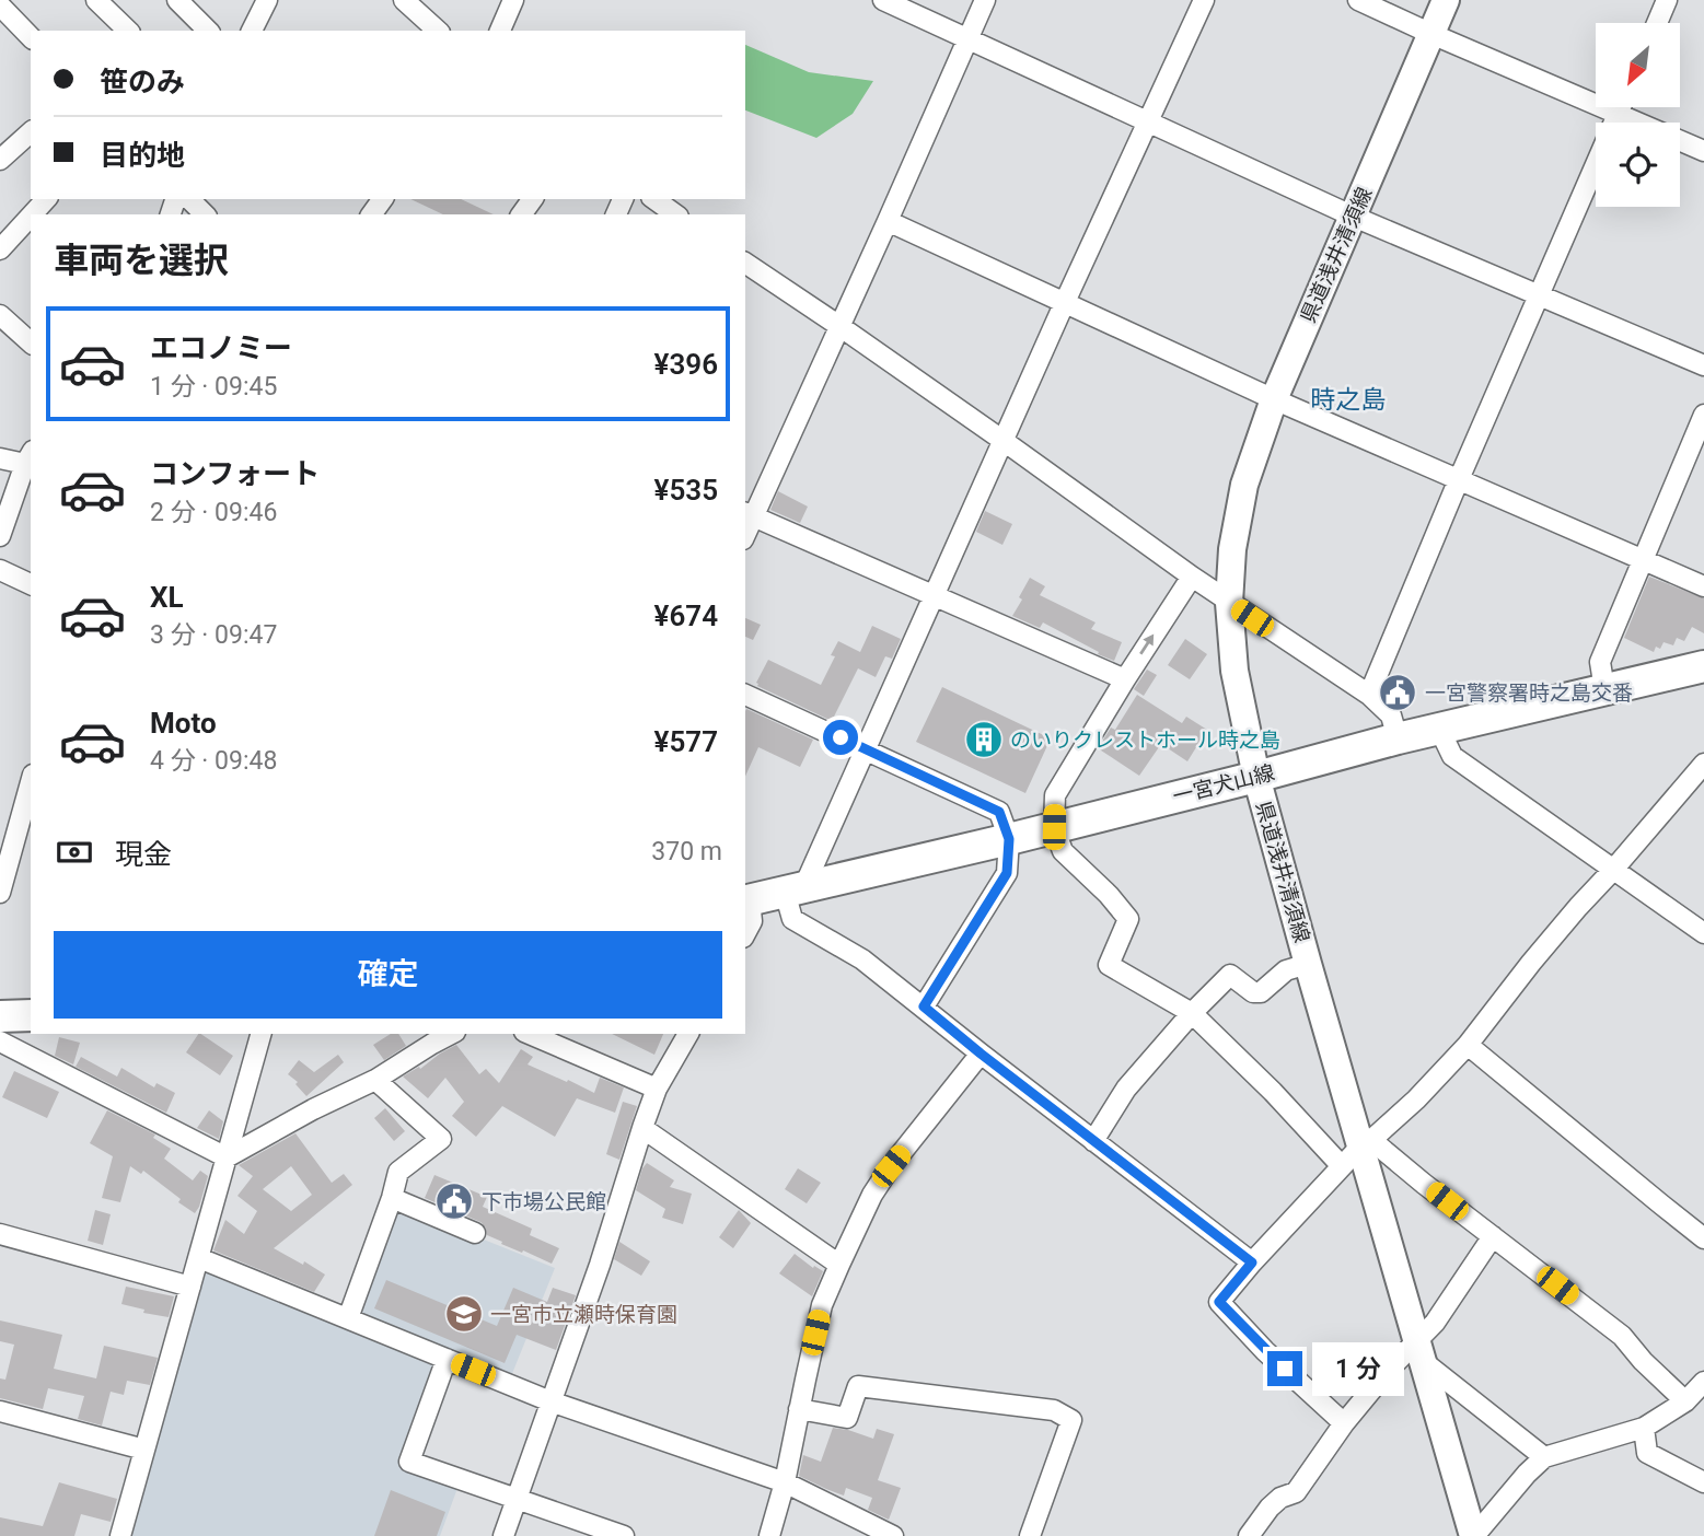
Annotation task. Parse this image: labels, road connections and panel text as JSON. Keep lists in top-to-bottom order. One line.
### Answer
{"streets":{"main road":["県道浅井清須線","一宮犬山線"]},"crossings":[["県道浅井清須線","一宮犬山線"]],"districts":["時之島"],"places":{"public building":["一宮警察署時之島交番","下市場公民館"],"building":["のいりクレストホール時之島"],"school or university":["一宮市立瀬時保育園"]},"north":"bottom left","page":{"banner":["笹のみ","目的地"],"heading":"車両を選択","list":[{"name":"エコノミー","note":"1 分 · 09:45","value":"¥396"},{"name":"コンフォート","note":"2 分 · 09:46","value":"¥535"},{"name":"XL","note":"3 分 · 09:47","value":"¥674"},{"name":"Moto","note":"4 分 · 09:48","value":"¥577"}],"pay":["現金","370 m"],"buttons":"確定","bubble":"1 分"}}
